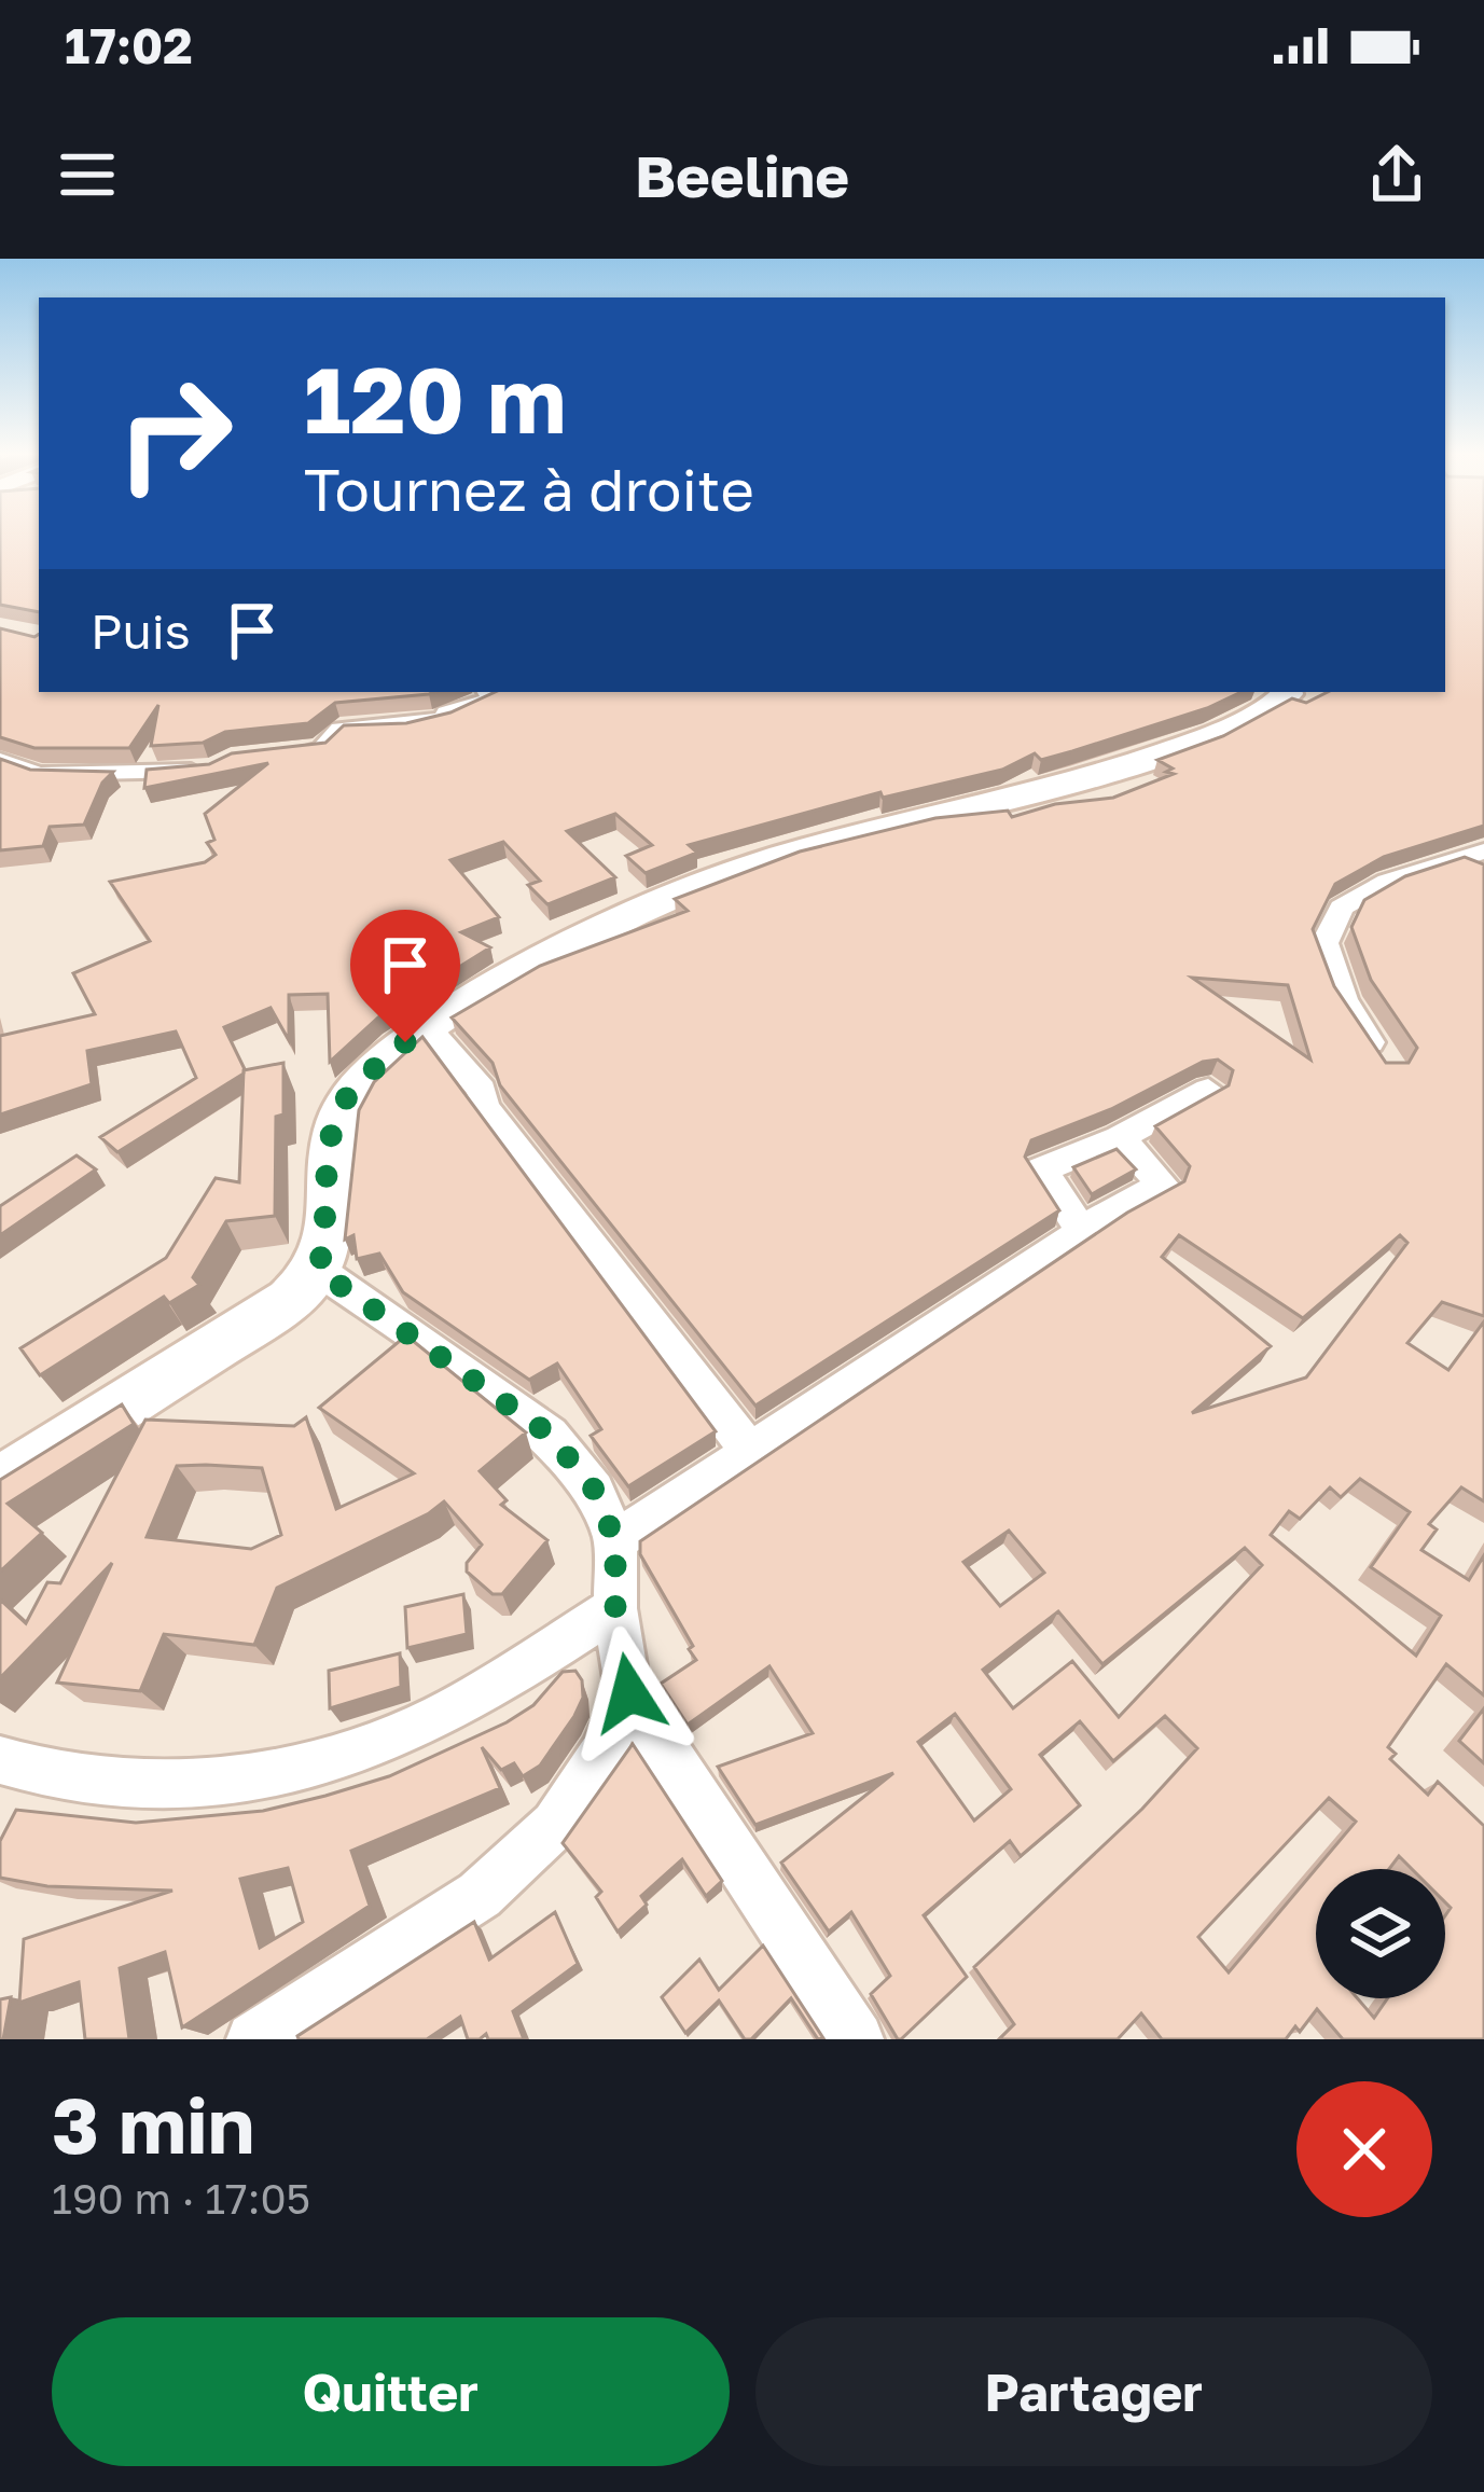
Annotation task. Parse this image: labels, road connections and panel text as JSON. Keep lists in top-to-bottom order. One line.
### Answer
{"page":{"status":"17:02","header":"Beeline","turn":["120 m","Tournez à droite"],"then":"Puis","heading":["3 min","190 m · 17:05"],"buttons":["Quitter","Partager"]}}
